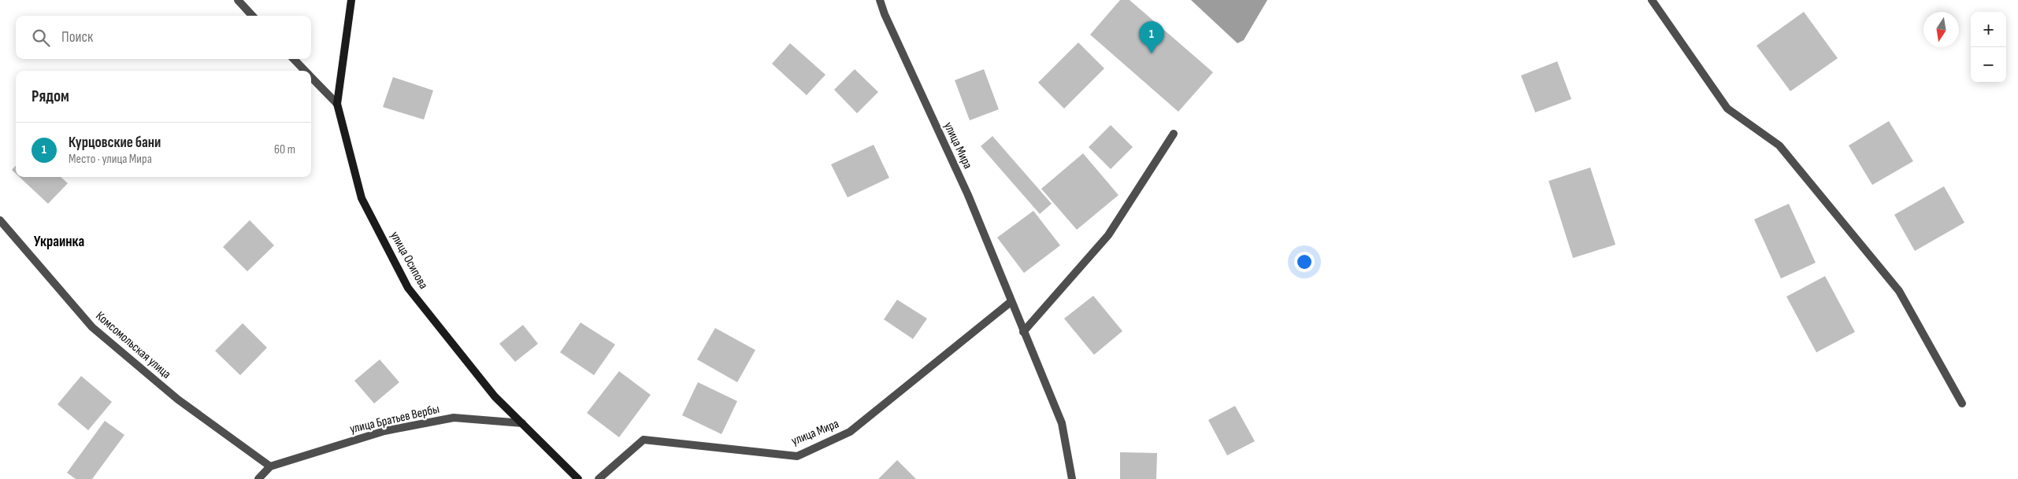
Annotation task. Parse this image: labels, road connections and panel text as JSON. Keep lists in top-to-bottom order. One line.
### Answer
{"streets":{"main road":["улица Осипова"],"street":["улица Мира","Комсомольская улица","улица Братьев Вербы"]},"crossings":[["улица Осипова","улица Братьев Вербы"],["Комсомольская улица","улица Братьев Вербы"]],"districts":["Украинка"],"north":"bottom","page":{"map_buttons":["+","−"],"search":"Поиск","pins":"1","heading":"Рядом","list":[{"mark":"1","name":"Курцовские бани","note":"Место · улица Мира","value":"60 m"}]}}
